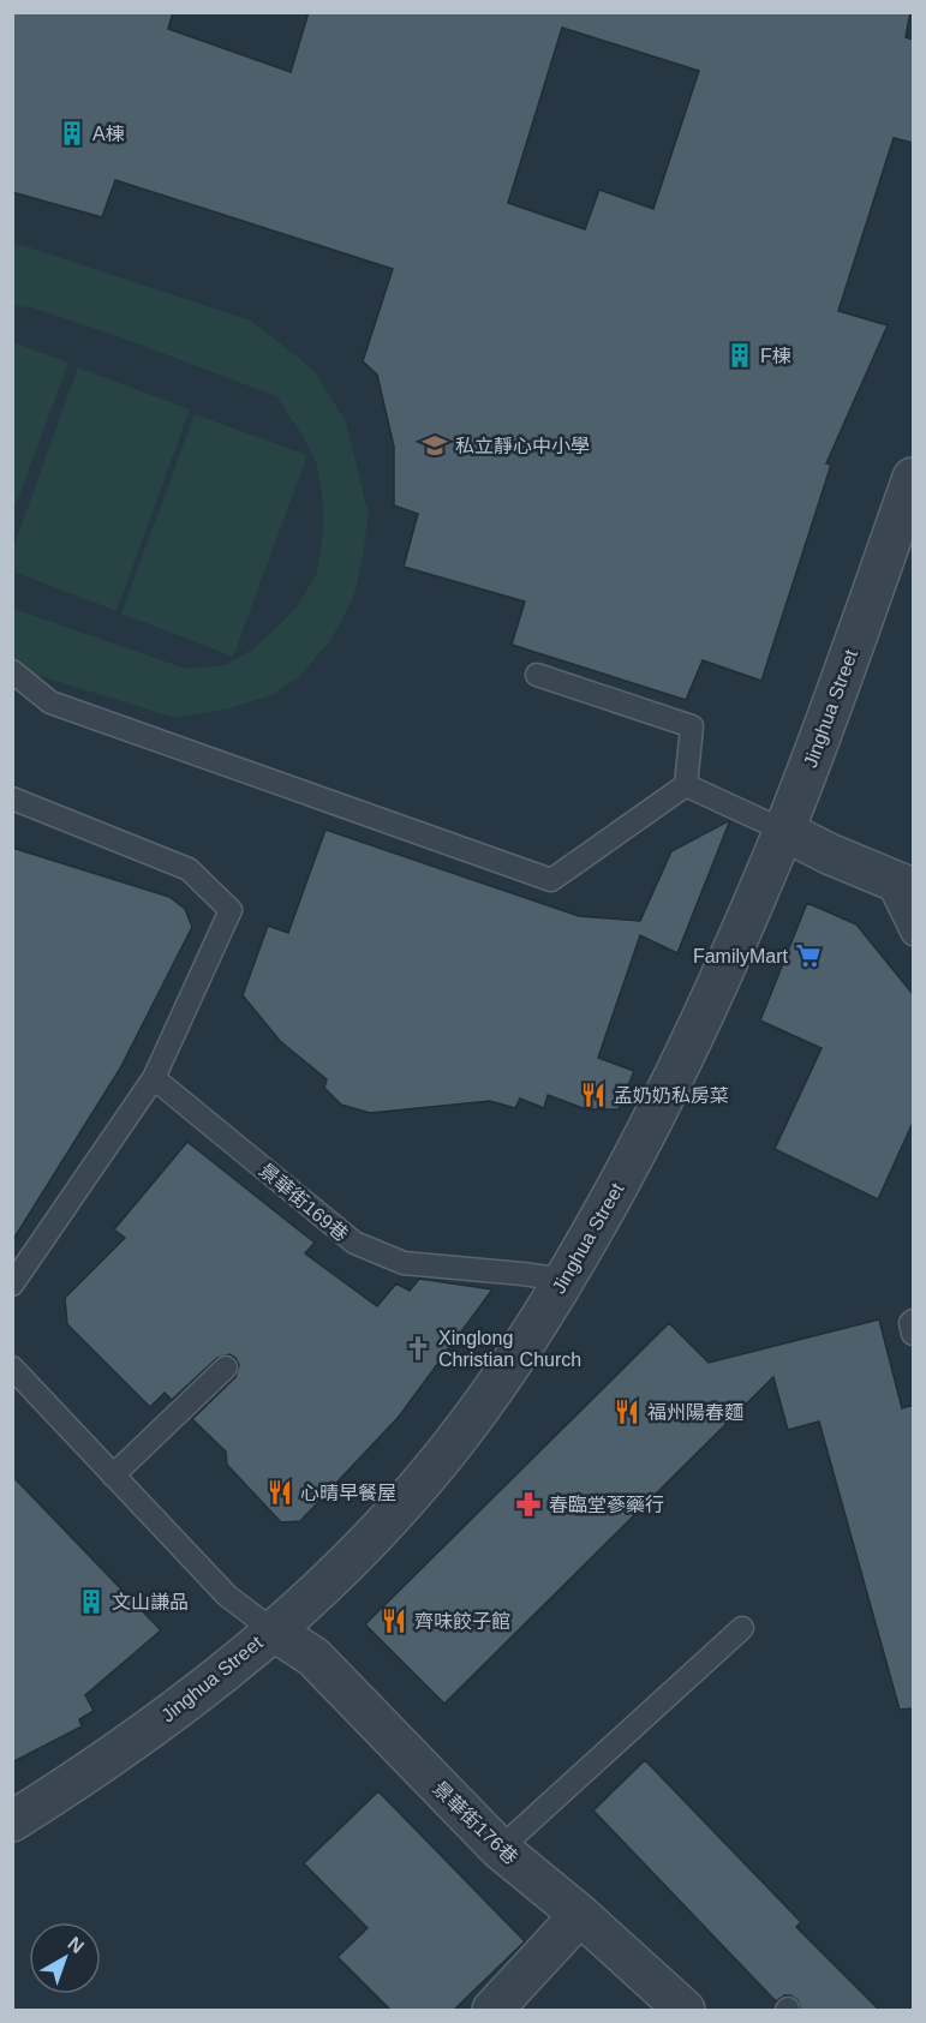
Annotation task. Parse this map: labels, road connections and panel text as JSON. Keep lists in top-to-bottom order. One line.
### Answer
{"streets":{"street":["Jinghua Street","景華街176巷"],"lane":["景華街169巷"]},"crossings":[["Jinghua Street","景華街169巷"],["Jinghua Street","景華街176巷"]],"places":{"building":["A棟","F棟","文山謙品"],"school or university":["私立靜心中小學"],"supermarket":["FamilyMart"],"restaurant":["孟奶奶私房菜","福州陽春麵","心晴早餐屋","齊味餃子館"],"church":["Xinglong Christian Church"],"pharmacy":["春臨堂蔘藥行"]},"north":"top right"}
